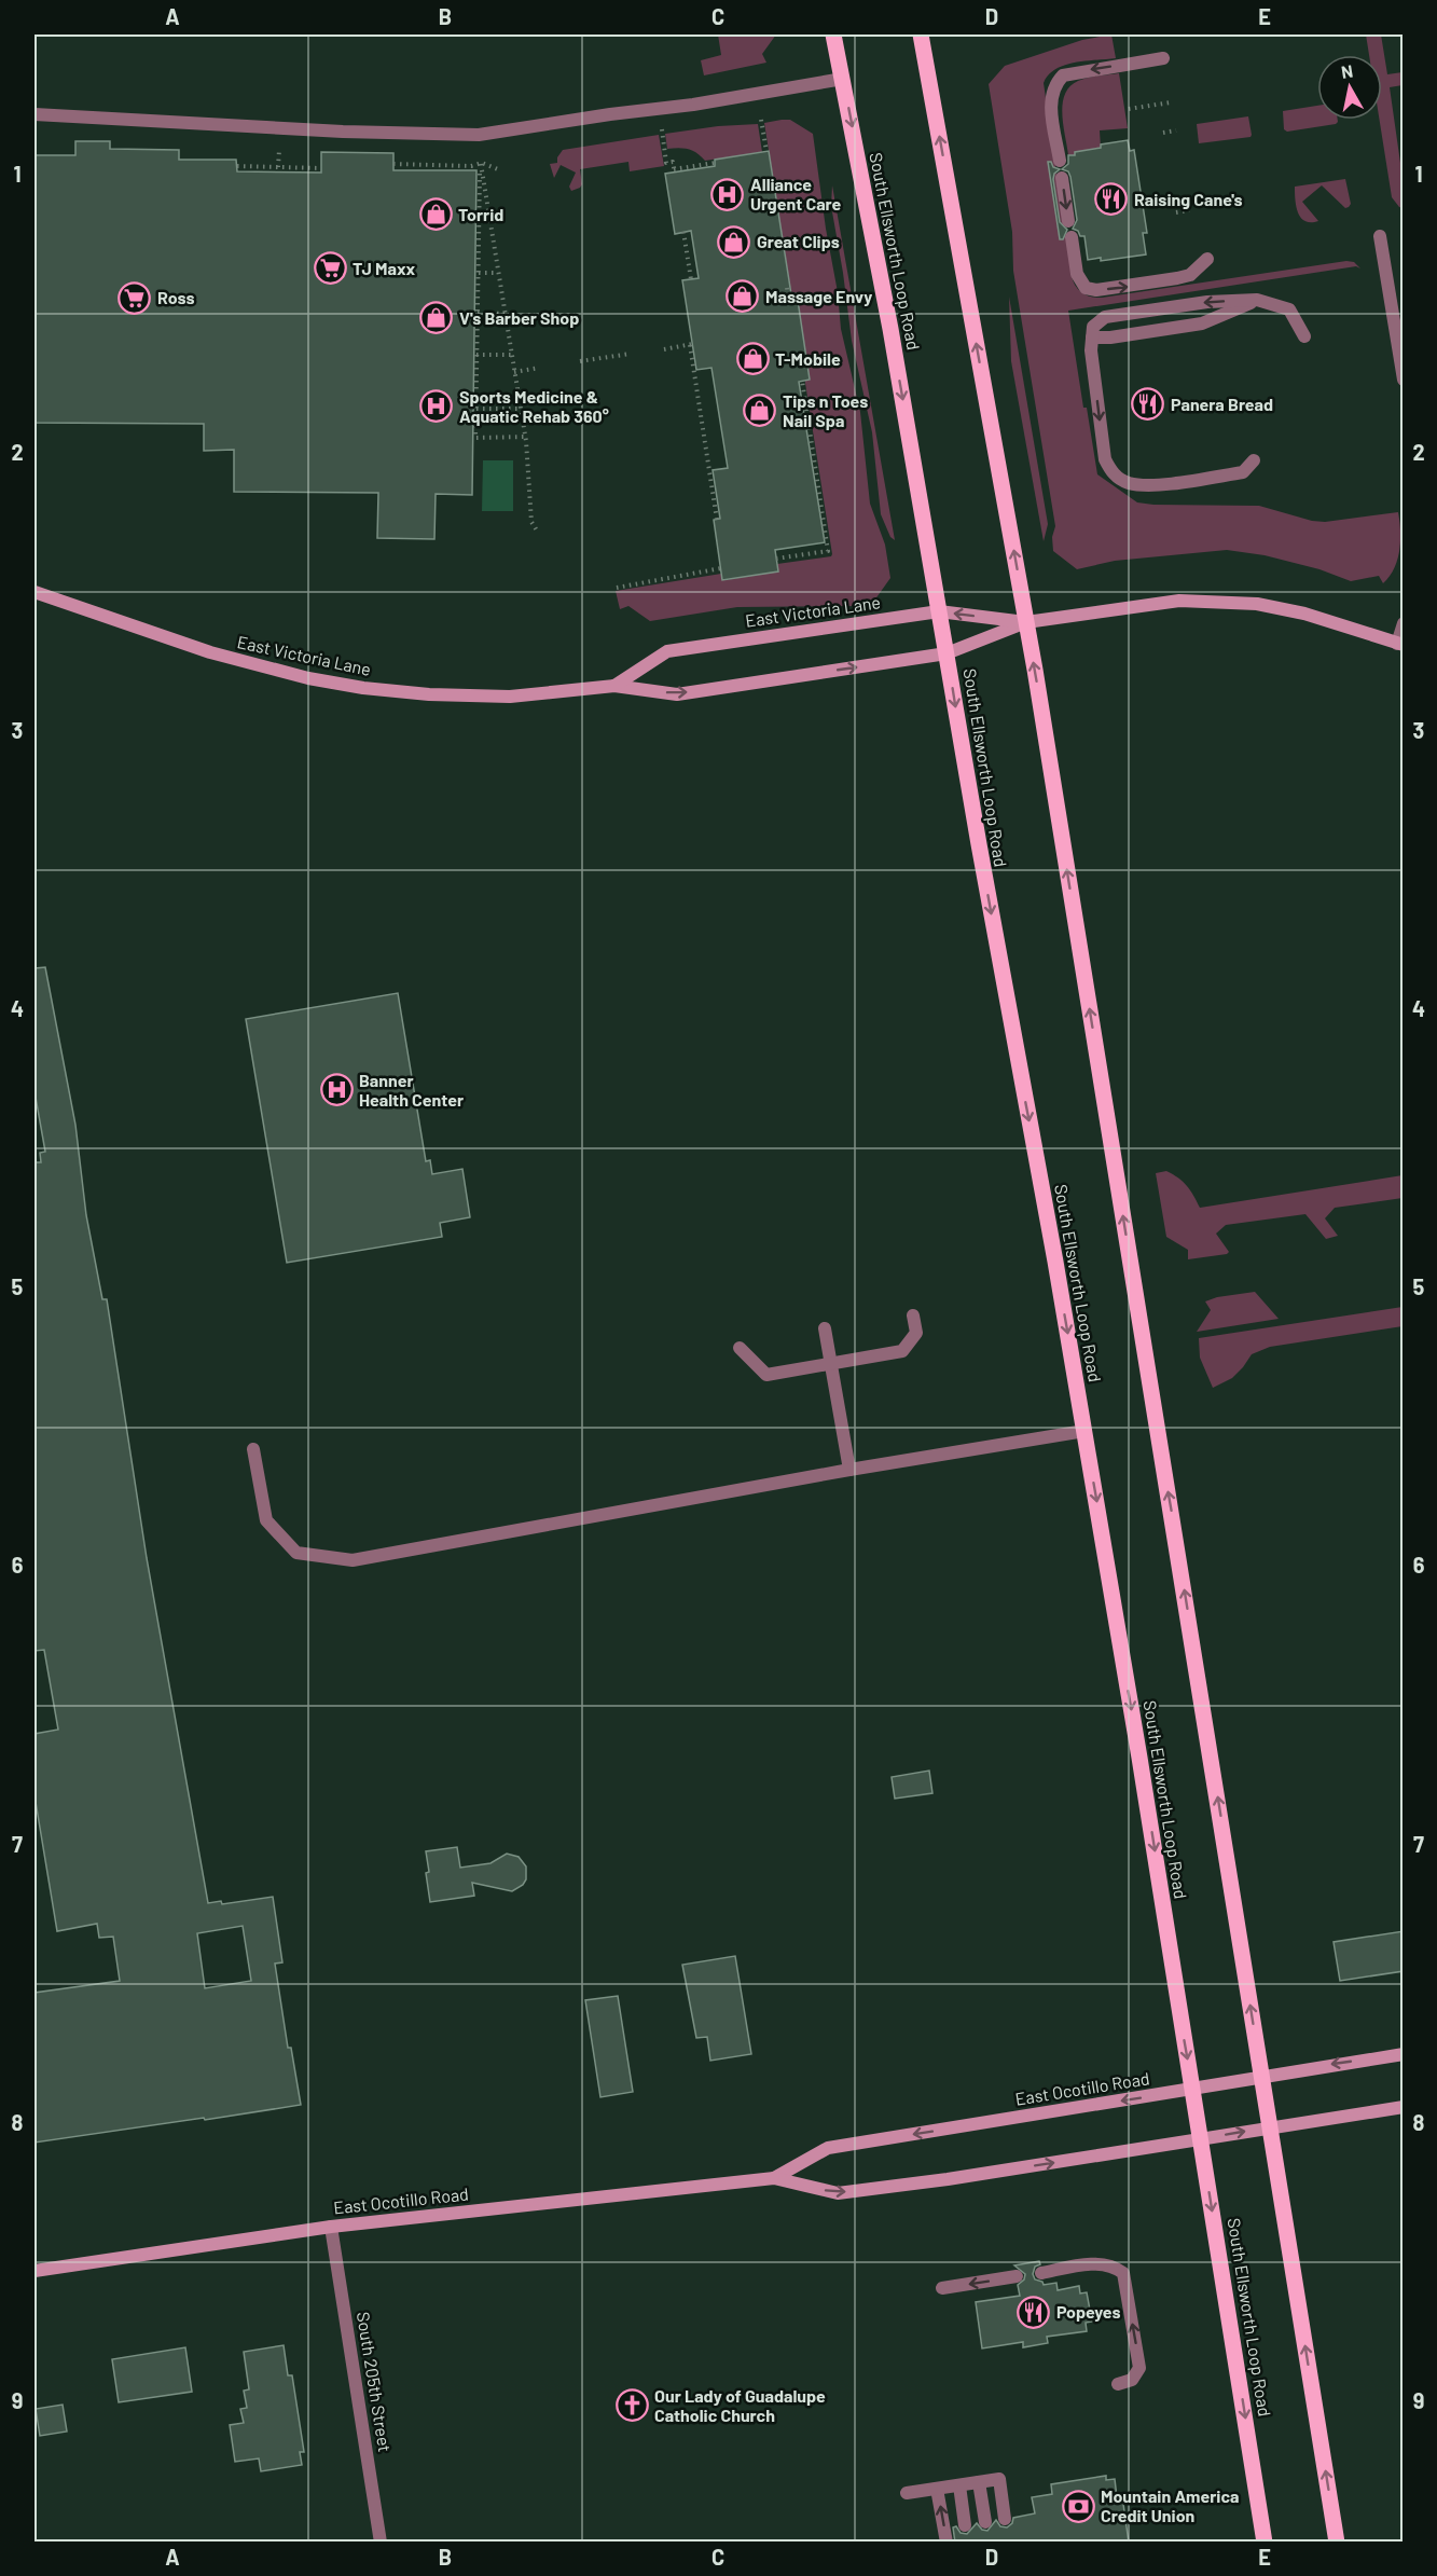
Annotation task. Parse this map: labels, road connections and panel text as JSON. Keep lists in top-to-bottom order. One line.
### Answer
{"streets":{"main road":["South Ellsworth Loop Road","East Victoria Lane","East Ocotillo Road"],"street":["South 205th Street"]},"crossings":[["South Ellsworth Loop Road","East Victoria Lane"],["South Ellsworth Loop Road","East Ocotillo Road"],["East Ocotillo Road","South 205th Street"]],"places":{"hospital":["Alliance Urgent Care","Sports Medicine & Aquatic Rehab 360°","Banner Health Center"],"restaurant":["Raising Cane's","Panera Bread","Popeyes"],"shop":["Torrid","Great Clips","Massage Envy","V's Barber Shop","T-Mobile","Tips n Toes Nail Spa"],"supermarket":["TJ Maxx","Ross"],"church":["Our Lady of Guadalupe Catholic Church"],"bank":["Mountain America Credit Union"]},"north":"top","grid":{"columns":["A","B","C","D","E"],"rows":["1","2","3","4","5","6","7","8","9"]}}
